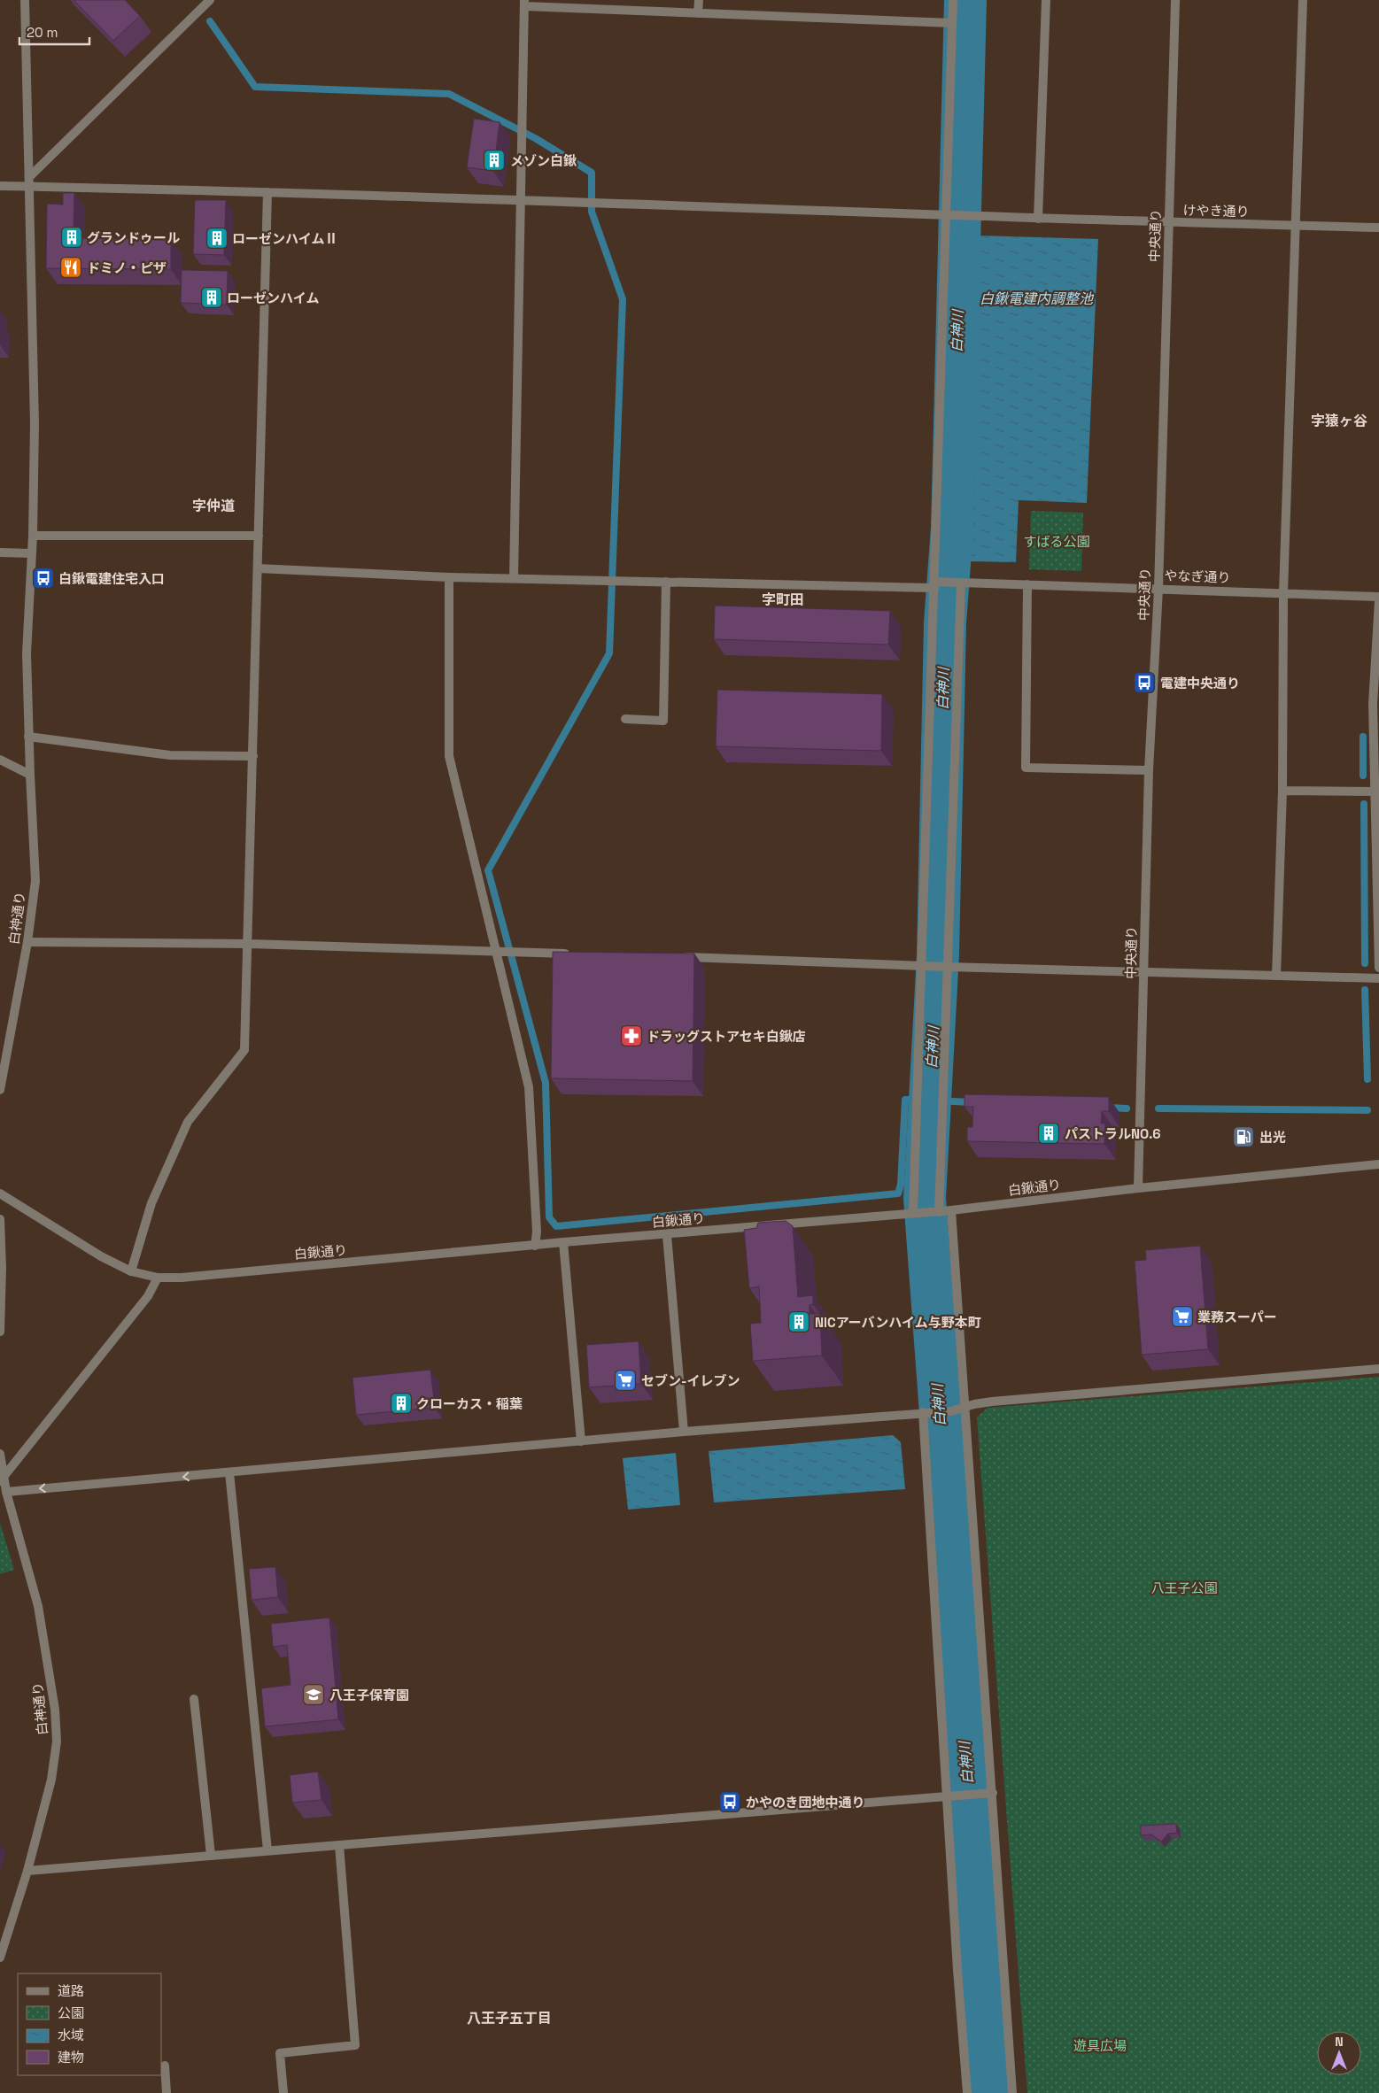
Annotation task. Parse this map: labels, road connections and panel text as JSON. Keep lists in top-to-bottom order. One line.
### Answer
{"streets":{"street":["けやき通り","中央通り","やなぎ通り","白神通り","白鍬通り"]},"crossings":[["けやき通り","中央通り"],["けやき通り","白神通り"],["中央通り","やなぎ通り"],["中央通り","白鍬通り"]],"districts":["字猿ヶ谷","字仲道","字町田","八王子五丁目"],"water":["白鍬電建内調整池","白神川"],"parks":["すばる公園","八王子公園","遊具広場"],"places":{"building":["メゾン白鍬","グランドゥール","ローゼンハイムⅡ","ローゼンハイム","パストラルNO.6","NICアーバンハイム与野本町","クローカス・稲葉"],"restaurant":["ドミノ・ピザ"],"bus stop":["白鍬電建住宅入口","電建中央通り","かやのき団地中通り"],"pharmacy":["ドラッグストアセキ白鍬店"],"fuel station":["出光"],"supermarket":["業務スーパー","セブン-イレブン"],"school or university":["八王子保育園"]},"legend":["道路","公園","水域","建物"],"scale_bar":"20 m","north":"top"}
